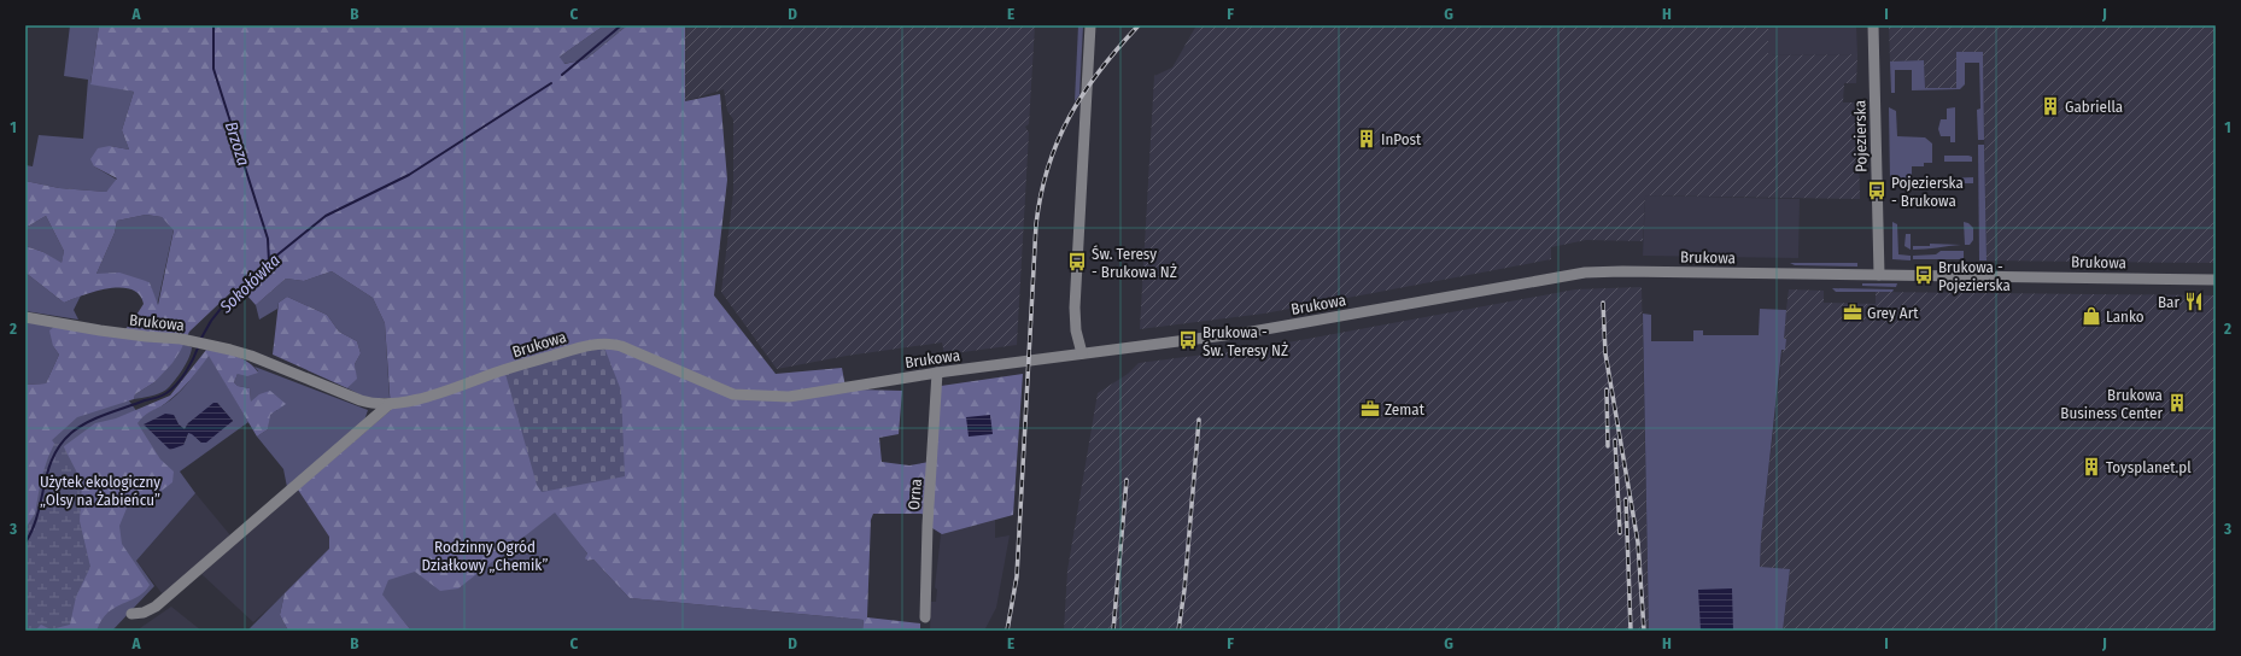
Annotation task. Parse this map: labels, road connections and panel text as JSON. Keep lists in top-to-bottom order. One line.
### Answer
{"streets":{"street":["Pojezierska","Brukowa","Orna"]},"crossings":[["Pojezierska","Brukowa"],["Brukowa","Orna"]],"water":["Brzoza","Sokołówka"],"parks":["Użytek ekologiczny „Olsy na Żabieńcu”","Rodzinny Ogród Działkowy „Chemik”"],"places":{"building":["Gabriella","InPost","Brukowa Business Center","Toysplanet.pl"],"bus stop":["Pojezierska - Brukowa","Św. Teresy - Brukowa NŻ","Brukowa - Pojezierska","Brukowa - Św. Teresy NŻ"],"restaurant":["Bar"],"office":["Grey Art","Zemat"],"shop":["Lanko"]},"grid":{"columns":["A","B","C","D","E","F","G","H","I","J"],"rows":["1","2","3"]}}
